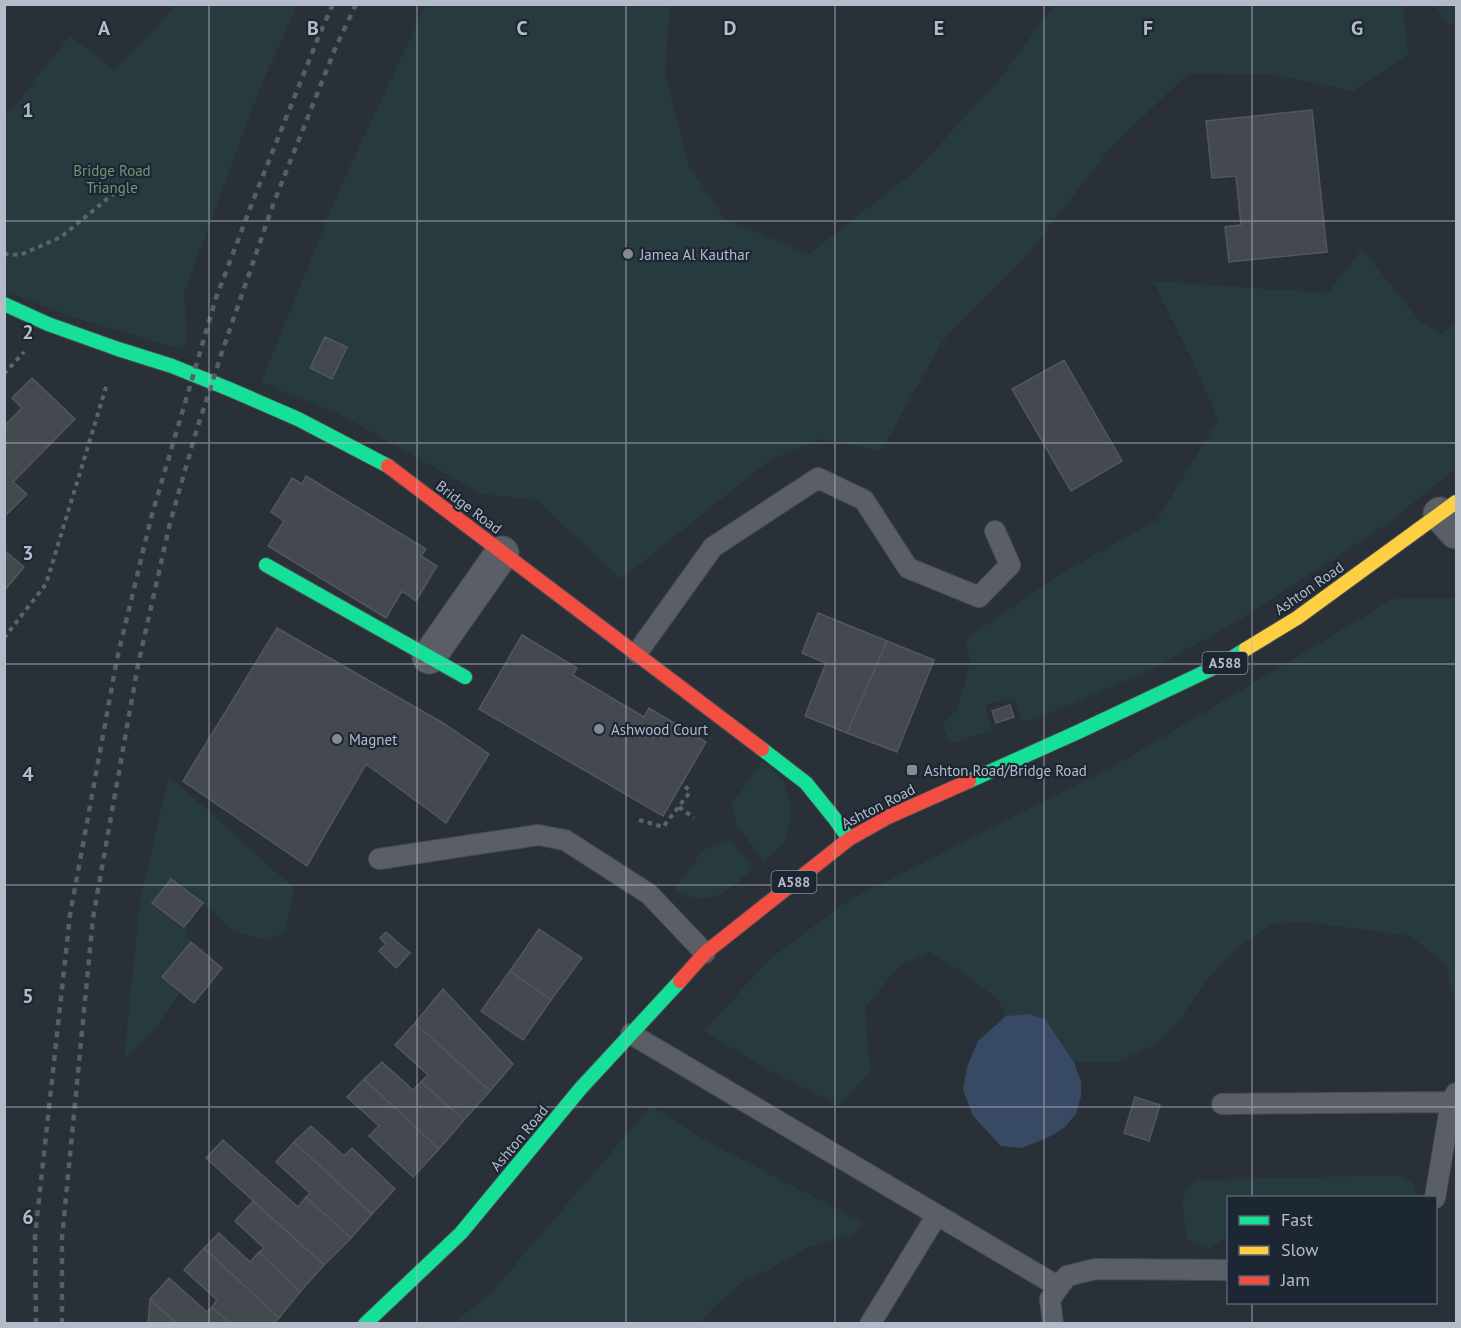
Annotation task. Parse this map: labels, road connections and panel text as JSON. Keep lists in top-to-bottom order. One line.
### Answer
{"streets":{"main road":["Bridge Road","Ashton Road","A588"]},"crossings":[["Bridge Road","Ashton Road"]],"parks":["Bridge Road Triangle"],"places":{"other":["Jamea Al Kauthar","Ashwood Court","Magnet"],"transit":["Ashton Road/Bridge Road"]},"legend":["Fast","Slow","Jam"],"grid":{"columns":["A","B","C","D","E","F","G"],"rows":["1","2","3","4","5","6"]}}
